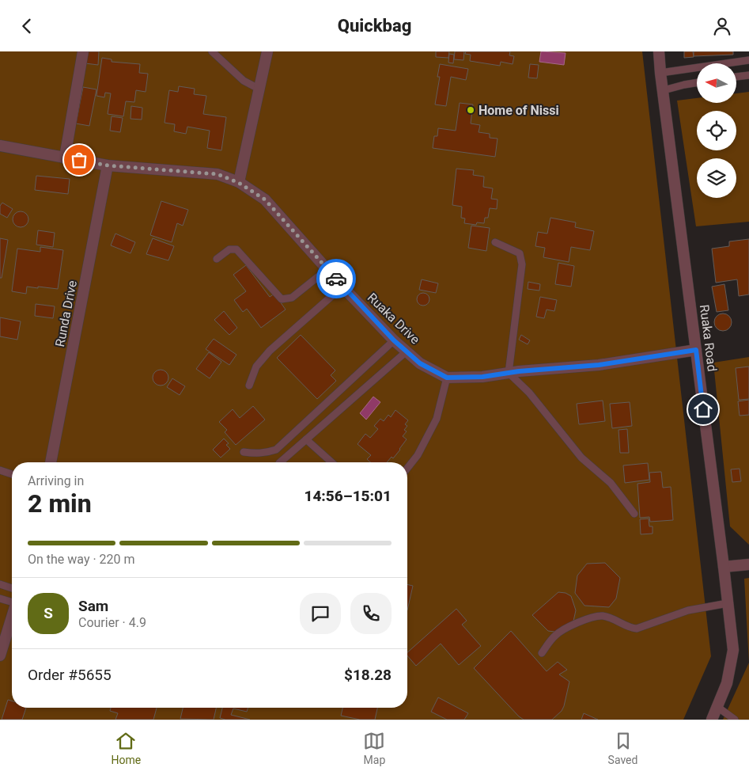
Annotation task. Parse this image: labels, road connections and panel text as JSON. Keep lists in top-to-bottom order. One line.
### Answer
{"streets":{"street":["Runda Drive","Ruaka Drive","Ruaka Road"]},"crossings":[["Runda Drive","Ruaka Drive"],["Ruaka Drive","Ruaka Road"]],"places":["Home of Nissi"],"north":"left","page":{"header":"Quickbag","heading":["2 min","Arriving in","14:56–15:01"],"panel":["Sam","Courier · 4.9","Order #5655","$18.28"],"bar":"On the way · 220 m","round":"S","tabs":["Home","Map","Saved"]}}
